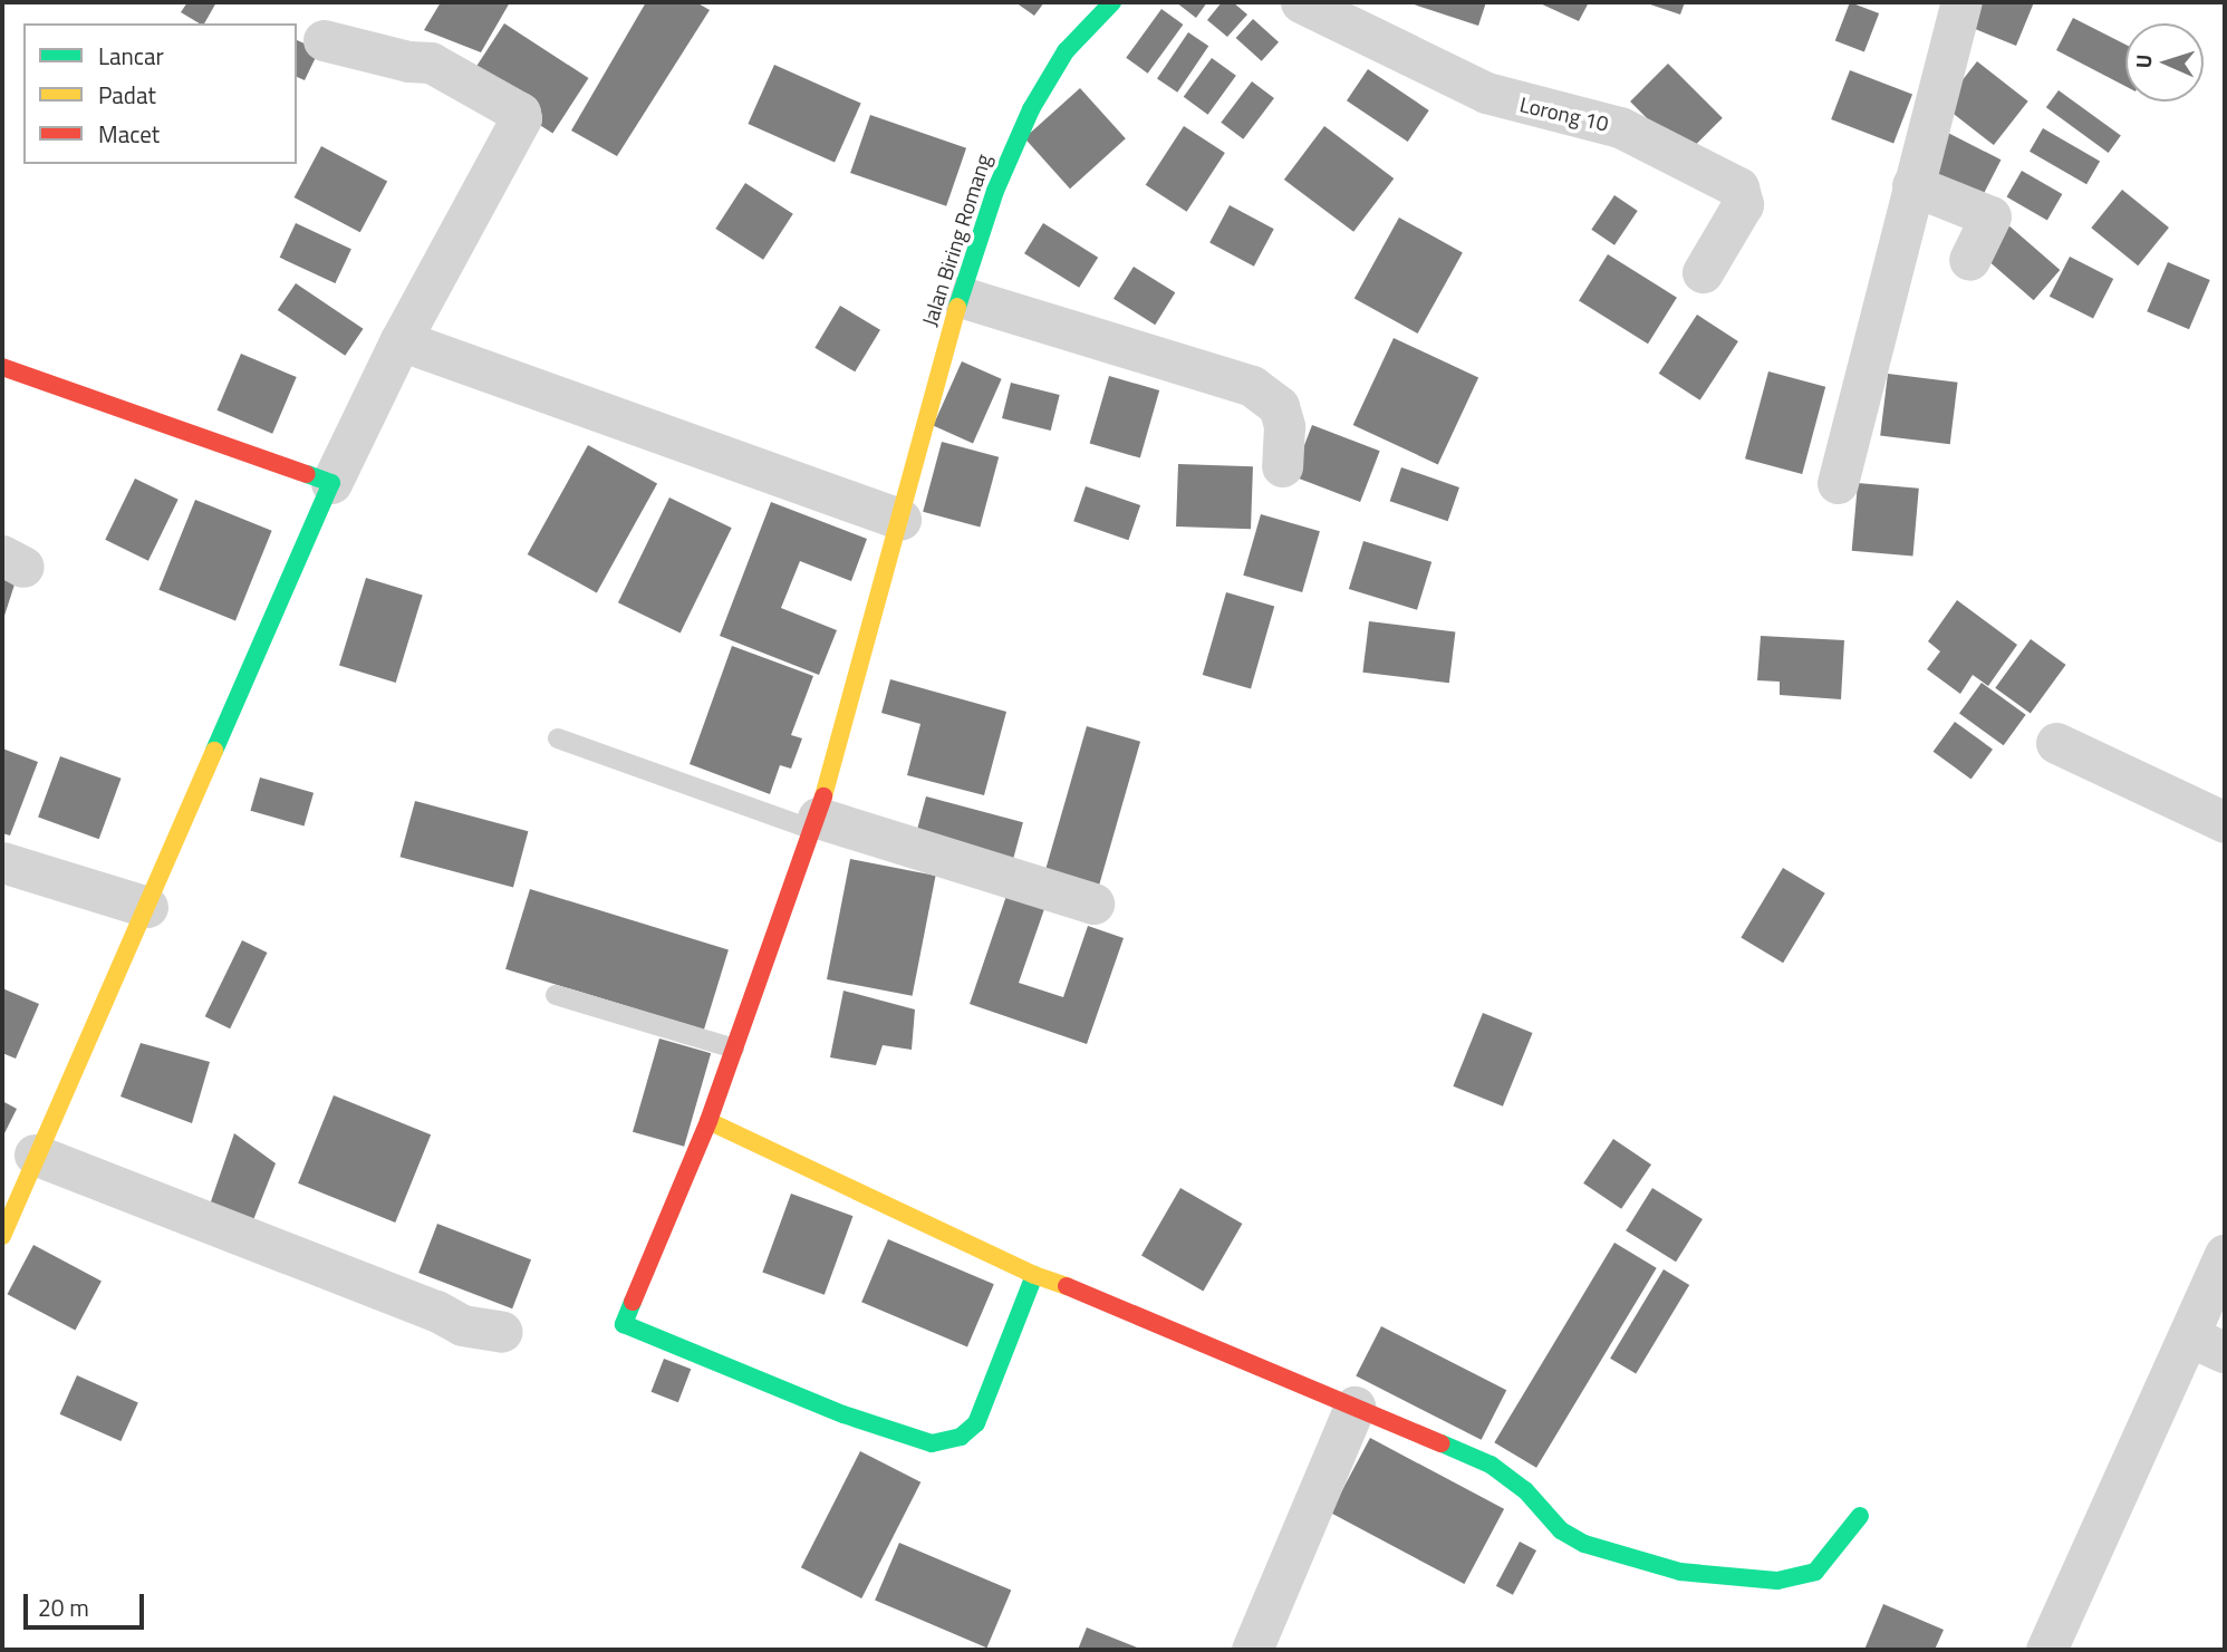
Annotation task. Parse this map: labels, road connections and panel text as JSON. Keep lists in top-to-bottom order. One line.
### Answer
{"streets":{"street":["Lorong 10","Jalan Biring Romang"]},"legend":["Lancar","Padat","Macet"],"scale_bar":"20 m","north":"left"}
